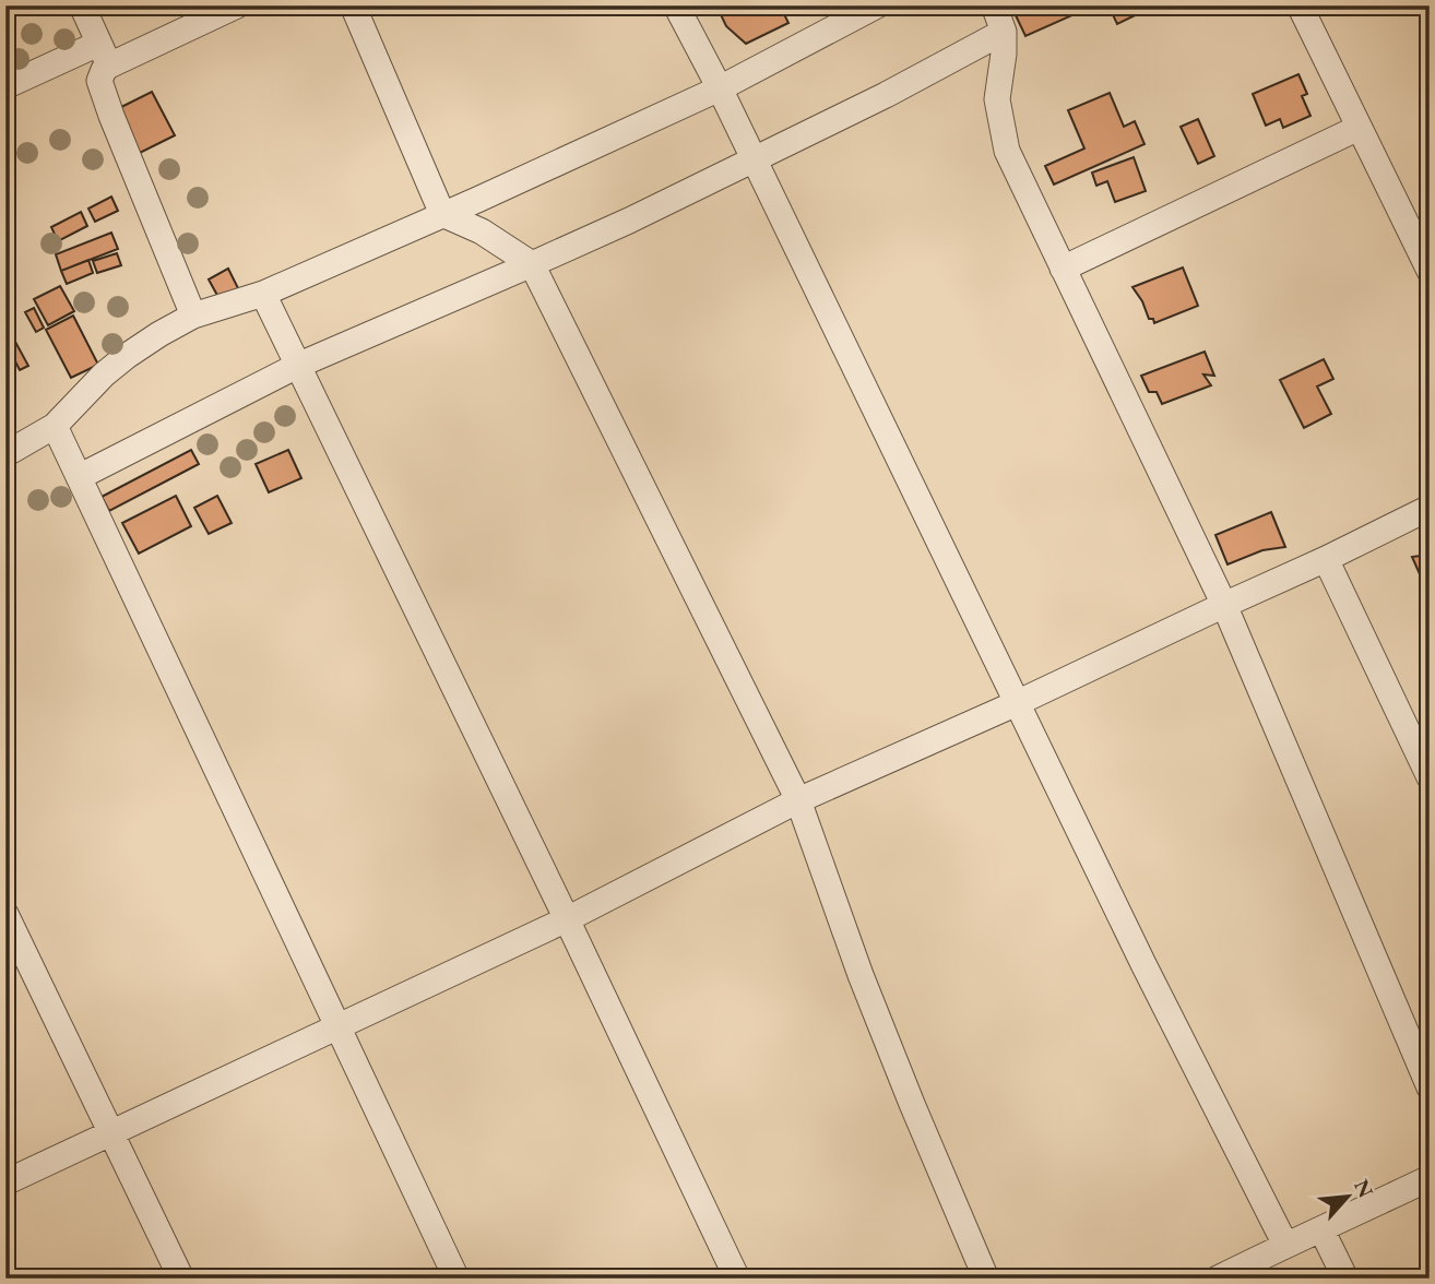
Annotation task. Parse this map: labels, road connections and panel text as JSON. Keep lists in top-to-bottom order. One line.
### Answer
{"north":"top right"}
